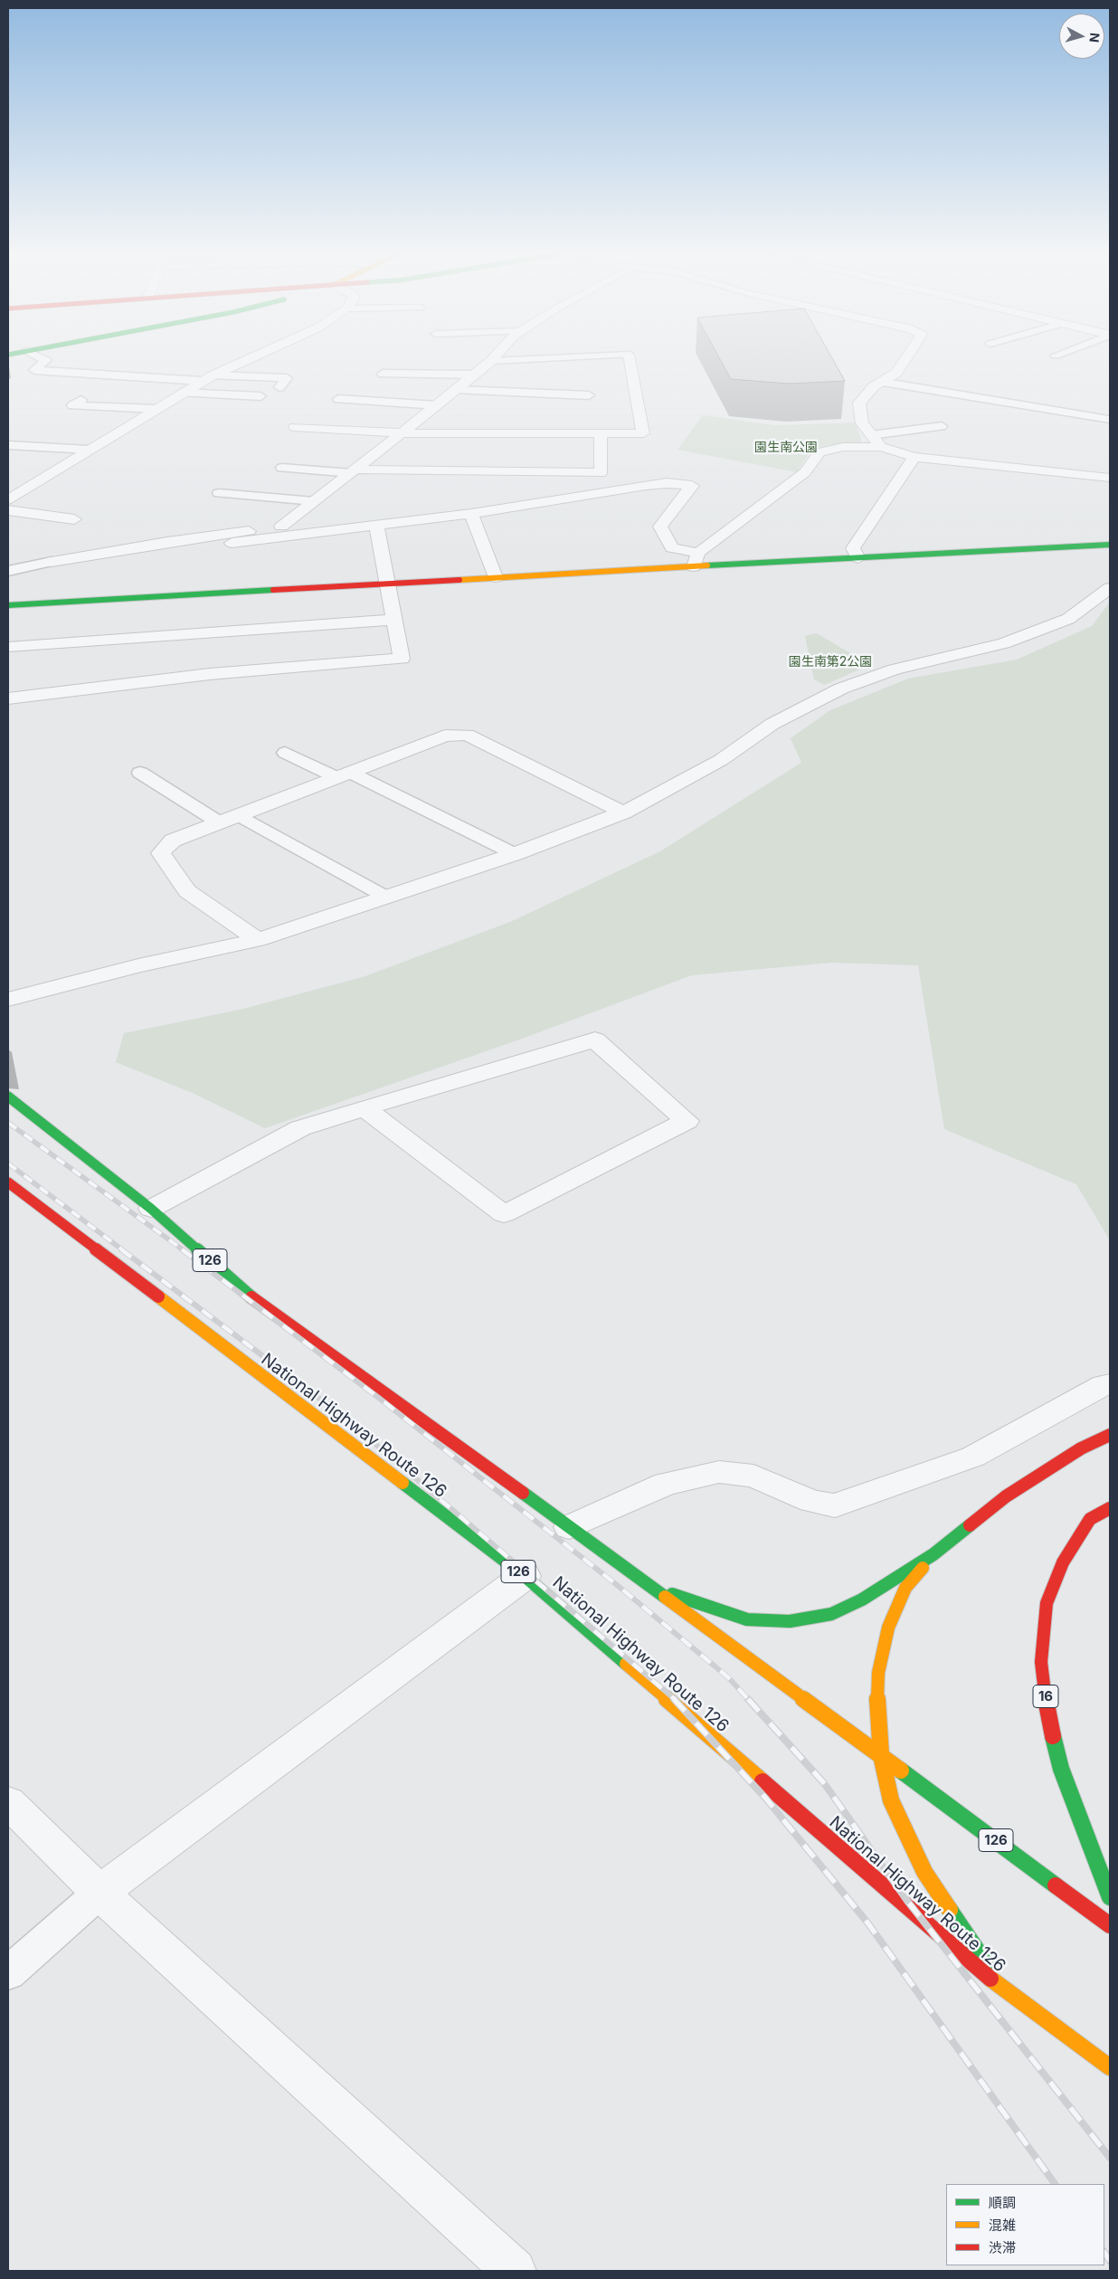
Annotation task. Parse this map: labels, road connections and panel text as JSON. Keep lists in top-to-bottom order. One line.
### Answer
{"streets":{"main road":["126","National Highway Route 126","16"]},"parks":["園生南公園","園生南第2公園"],"legend":["順調","混雑","渋滞"],"north":"right"}
